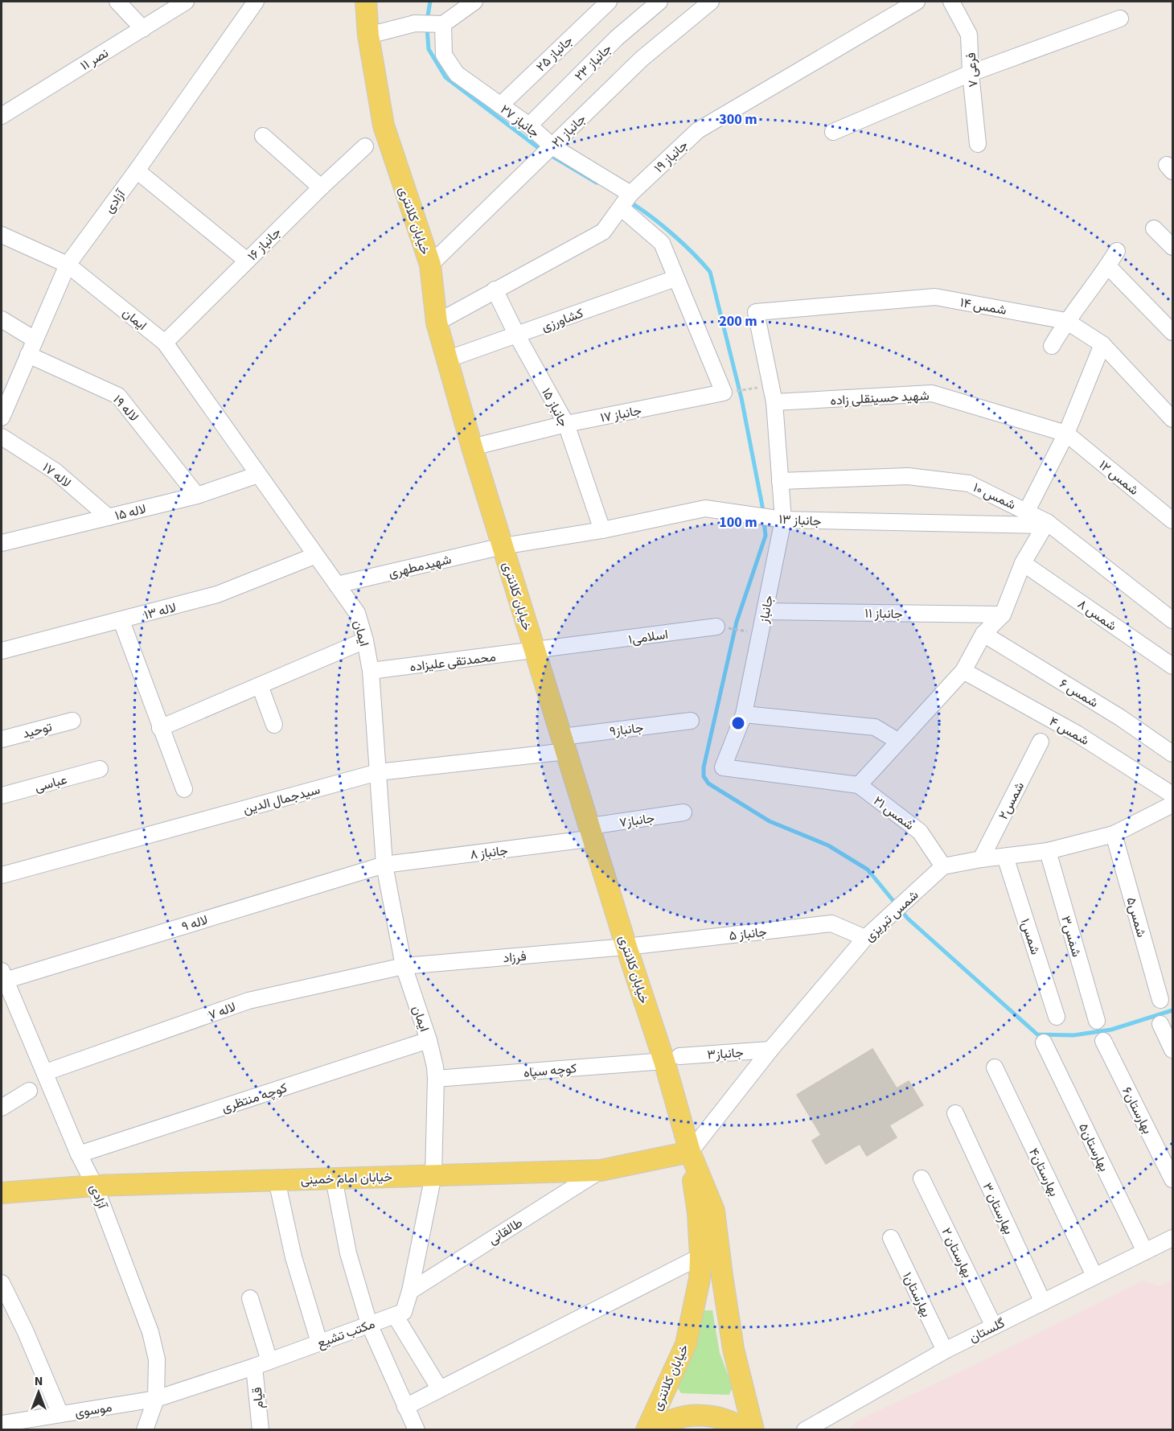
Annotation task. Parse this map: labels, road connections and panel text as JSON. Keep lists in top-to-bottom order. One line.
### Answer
{"streets":{"main road":["خیابان کلانتری","خیابان امام خمینی"],"street":["جانباز ۲۵","نصر ۱۱","جانباز ۲۳","فرعی ۷","جانباز ۲۷","جانباز ۲۱","جانباز ۱۹","آزادی","جانباز ۱۶","شمس ۱۴","ایمان","کشاورزی","شهید حسینقلی زاده","جانباز ۱۵","لاله ۱۹","جانباز ۱۷","لاله ۱۷","شمس ۱۲","شمس ۱۰","لاله ۱۵","جانباز ۱۳","شهیدمطهری","جانباز","لاله ۱۳","جانباز ۱۱","شمس ۸","اسلامی۱","محمدتقی علیزاده","شمس ۶","جانباز۹","توحید","شمس ۴","عباسی","سیدجمال الدین","شمس۲","شمس ۲۱","جانباز۷","جانباز ۸","شمس تبریزی","شمس۵","لاله ۹","جانباز ۵","شمس۱","شمس۳","فرزاد","لاله ۷","جانباز۳","کوچه سپاه","کوچه منتظری","بهارستان۶","بهارستان۵","بهارستان۴","بهارستان ۳","طالقانی","بهارستان ۲","بهارستان۱","گلستان","مکتب تشیع","قیام","موسوی"]},"crossings":[["جانباز ۲۵","جانباز ۲۷"],["جانباز ۲۳","جانباز ۲۷"],["جانباز ۲۷","جانباز ۲۱"],["جانباز ۲۷","جانباز ۱۹"],["جانباز ۲۱","خیابان کلانتری"],["جانباز ۱۹","خیابان کلانتری"],["جانباز ۱۹","جانباز ۱۵"],["آزادی","ایمان"],["آزادی","لاله ۱۹"],["آزادی","لاله ۹"],["آزادی","لاله ۷"],["آزادی","کوچه منتظری"],["آزادی","خیابان امام خمینی"],["آزادی","مکتب تشیع"],["آزادی","موسوی"],["خیابان کلانتری","کشاورزی"],["خیابان کلانتری","جانباز ۱۷"],["خیابان کلانتری","جانباز ۱۳"],["خیابان کلانتری","شهیدمطهری"],["خیابان کلانتری","اسلامی۱"],["خیابان کلانتری","محمدتقی علیزاده"],["خیابان کلانتری","جانباز۹"],["خیابان کلانتری","سیدجمال الدین"],["خیابان کلانتری","جانباز۷"],["خیابان کلانتری","جانباز ۸"],["خیابان کلانتری","شمس تبریزی"],["خیابان کلانتری","جانباز ۵"],["خیابان کلانتری","فرزاد"],["خیابان کلانتری","جانباز۳"],["خیابان کلانتری","کوچه سپاه"],["خیابان کلانتری","خیابان امام خمینی"],["جانباز ۱۶","ایمان"],["شمس ۱۴","جانباز"],["ایمان","لاله ۱۵"],["ایمان","شهیدمطهری"],["ایمان","لاله ۱۳"],["ایمان","محمدتقی علیزاده"],["ایمان","سیدجمال الدین"],["ایمان","جانباز ۸"],["ایمان","لاله ۹"],["ایمان","فرزاد"],["ایمان","لاله ۷"],["ایمان","کوچه سپاه"],["ایمان","کوچه منتظری"],["ایمان","خیابان امام خمینی"],["کشاورزی","جانباز ۱۵"],["شهید حسینقلی زاده","شمس ۱۲"],["شهید حسینقلی زاده","جانباز"],["جانباز ۱۵","جانباز ۱۷"],["جانباز ۱۵","جانباز ۱۳"],["لاله ۱۹","لاله ۱۵"],["لاله ۱۷","لاله ۱۵"],["شمس ۱۰","جانباز ۱۳"],["شمس ۱۰","جانباز"],["جانباز ۱۳","شهیدمطهری"],["جانباز ۱۳","جانباز"],["جانباز","جانباز ۱۱"],["جانباز","شمس ۲۱"],["اسلامی۱","محمدتقی علیزاده"],["جانباز۹","سیدجمال الدین"],["شمس ۲۱","شمس تبریزی"],["جانباز۷","جانباز ۸"],["جانباز ۸","لاله ۹"],["شمس تبریزی","جانباز ۵"],["شمس تبریزی","جانباز۳"],["شمس تبریزی","خیابان امام خمینی"],["جانباز ۵","فرزاد"],["فرزاد","لاله ۷"],["جانباز۳","کوچه سپاه"],["بهارستان۵","گلستان"],["بهارستان۴","گلستان"],["خیابان امام خمینی","طالقانی"],["بهارستان ۳","گلستان"],["بهارستان ۲","گلستان"],["بهارستان۱","گلستان"],["مکتب تشیع","قیام"],["مکتب تشیع","موسوی"]],"north":"top","rings":["300 m","200 m","100 m"]}
